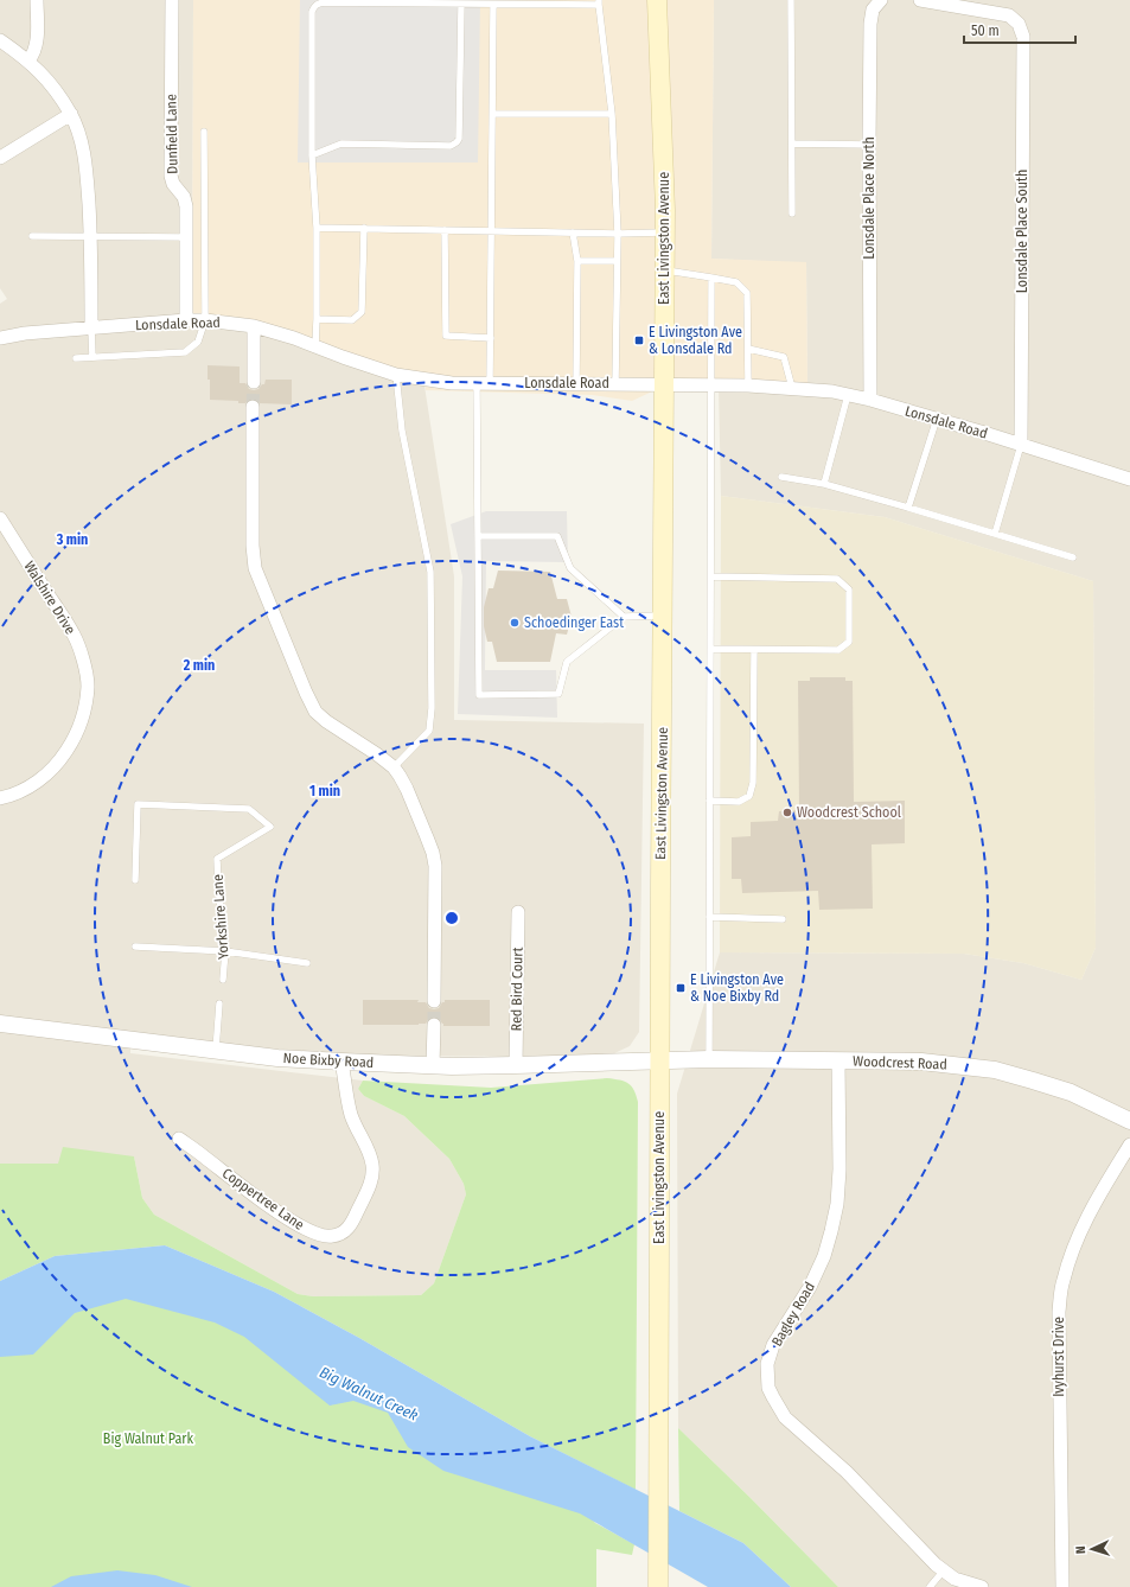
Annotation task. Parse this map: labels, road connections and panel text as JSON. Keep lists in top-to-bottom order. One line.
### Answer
{"streets":{"main road":["East Livingston Avenue"],"street":["Dunfield Lane","Lonsdale Place North","Lonsdale Place South","Lonsdale Road","Walshire Drive","Red Bird Court","Noe Bixby Road","Woodcrest Road","Coppertree Lane","Bagley Road","Ivyhurst Drive"],"lane":["Yorkshire Lane"]},"crossings":[["Dunfield Lane","Lonsdale Road"],["Lonsdale Place North","Lonsdale Road"],["Lonsdale Place South","Lonsdale Road"],["East Livingston Avenue","Lonsdale Road"],["East Livingston Avenue","Noe Bixby Road"],["East Livingston Avenue","Woodcrest Road"],["Red Bird Court","Noe Bixby Road"],["Noe Bixby Road","Woodcrest Road"],["Noe Bixby Road","Coppertree Lane"],["Woodcrest Road","Bagley Road"]],"water":["Big Walnut Creek"],"parks":["Big Walnut Park"],"places":{"transit":["E Livingston Ave & Lonsdale Rd","E Livingston Ave & Noe Bixby Rd"],"other":["Schoedinger East","Woodcrest School"]},"scale_bar":"50 m","north":"left","rings":["3 min","2 min","1 min"]}
